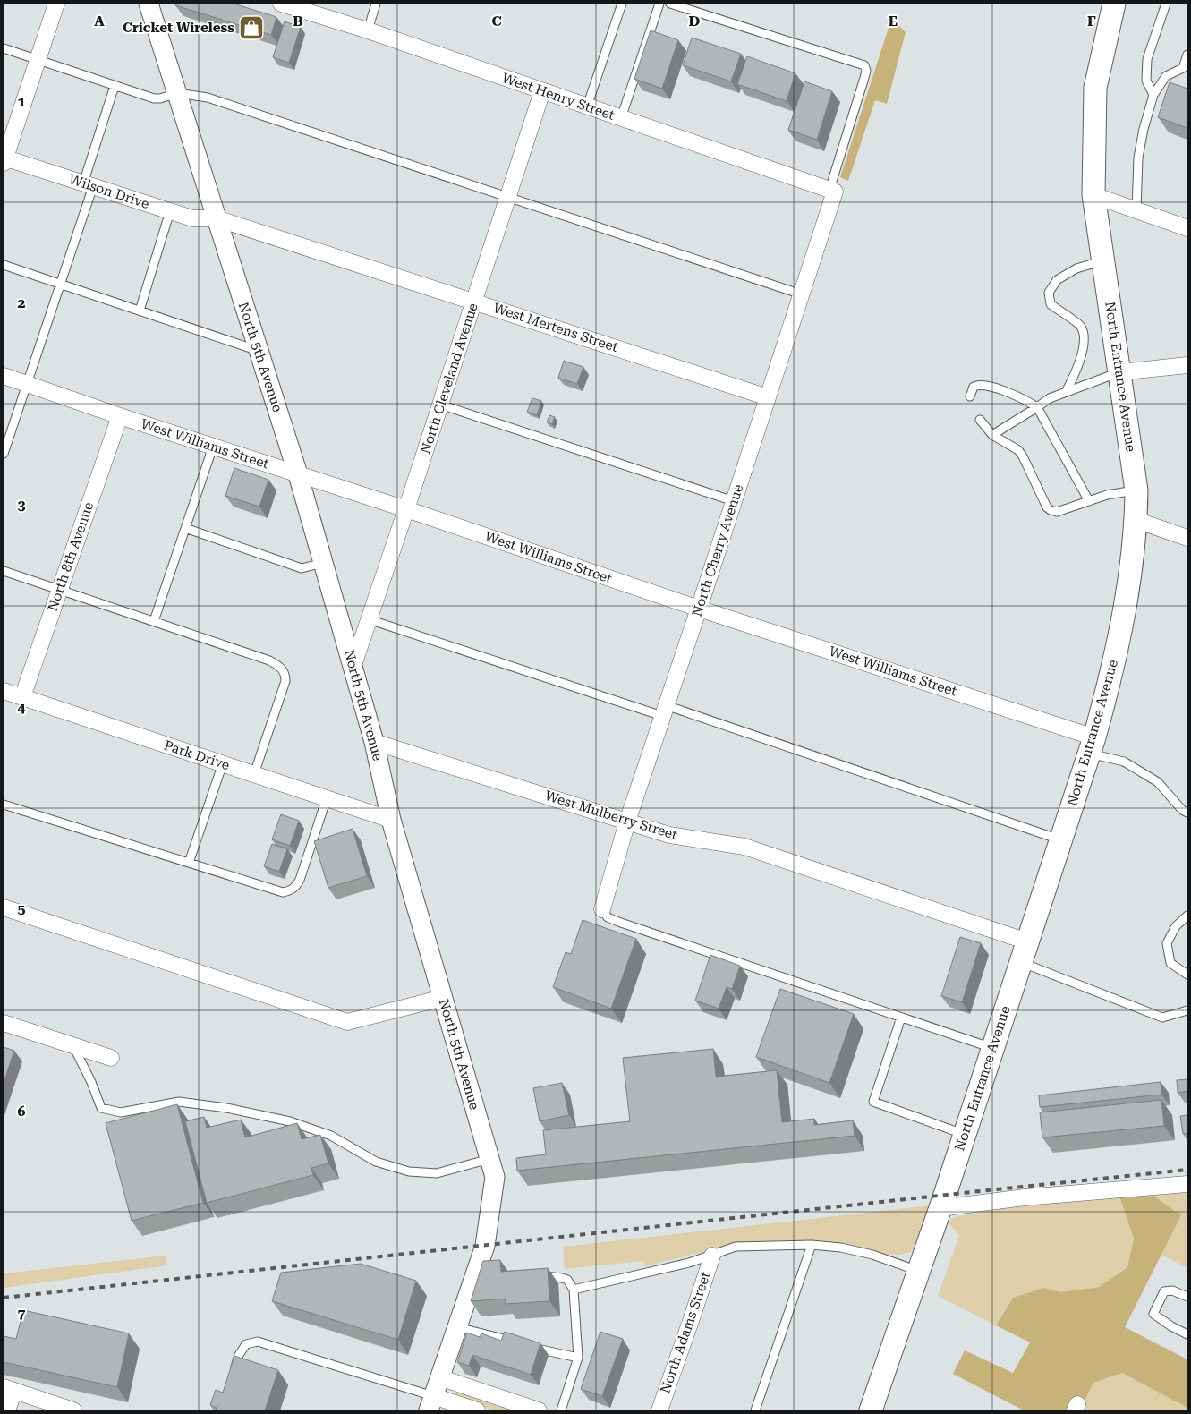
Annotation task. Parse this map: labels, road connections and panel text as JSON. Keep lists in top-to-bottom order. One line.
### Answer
{"streets":{"main road":["North Entrance Avenue"],"street":["West Henry Street","Wilson Drive","West Mertens Street","North 5th Avenue","North Cleveland Avenue","West Williams Street","North Cherry Avenue","North 8th Avenue","Park Drive","West Mulberry Street","North Adams Street"]},"crossings":[["West Henry Street","North Cleveland Avenue"],["West Henry Street","North Cherry Avenue"],["Wilson Drive","West Mertens Street"],["Wilson Drive","North 5th Avenue"],["West Mertens Street","North 5th Avenue"],["West Mertens Street","North Cleveland Avenue"],["West Mertens Street","North Cherry Avenue"],["North 5th Avenue","North Cleveland Avenue"],["North 5th Avenue","West Williams Street"],["North 5th Avenue","Park Drive"],["North 5th Avenue","West Mulberry Street"],["North Entrance Avenue","West Williams Street"],["North Entrance Avenue","West Mulberry Street"],["North Cleveland Avenue","West Williams Street"],["West Williams Street","North Cherry Avenue"],["West Williams Street","North 8th Avenue"],["North Cherry Avenue","West Mulberry Street"],["North 8th Avenue","Park Drive"]],"places":{"shop":["Cricket Wireless"]},"grid":{"columns":["A","B","C","D","E","F"],"rows":["1","2","3","4","5","6","7"]}}
